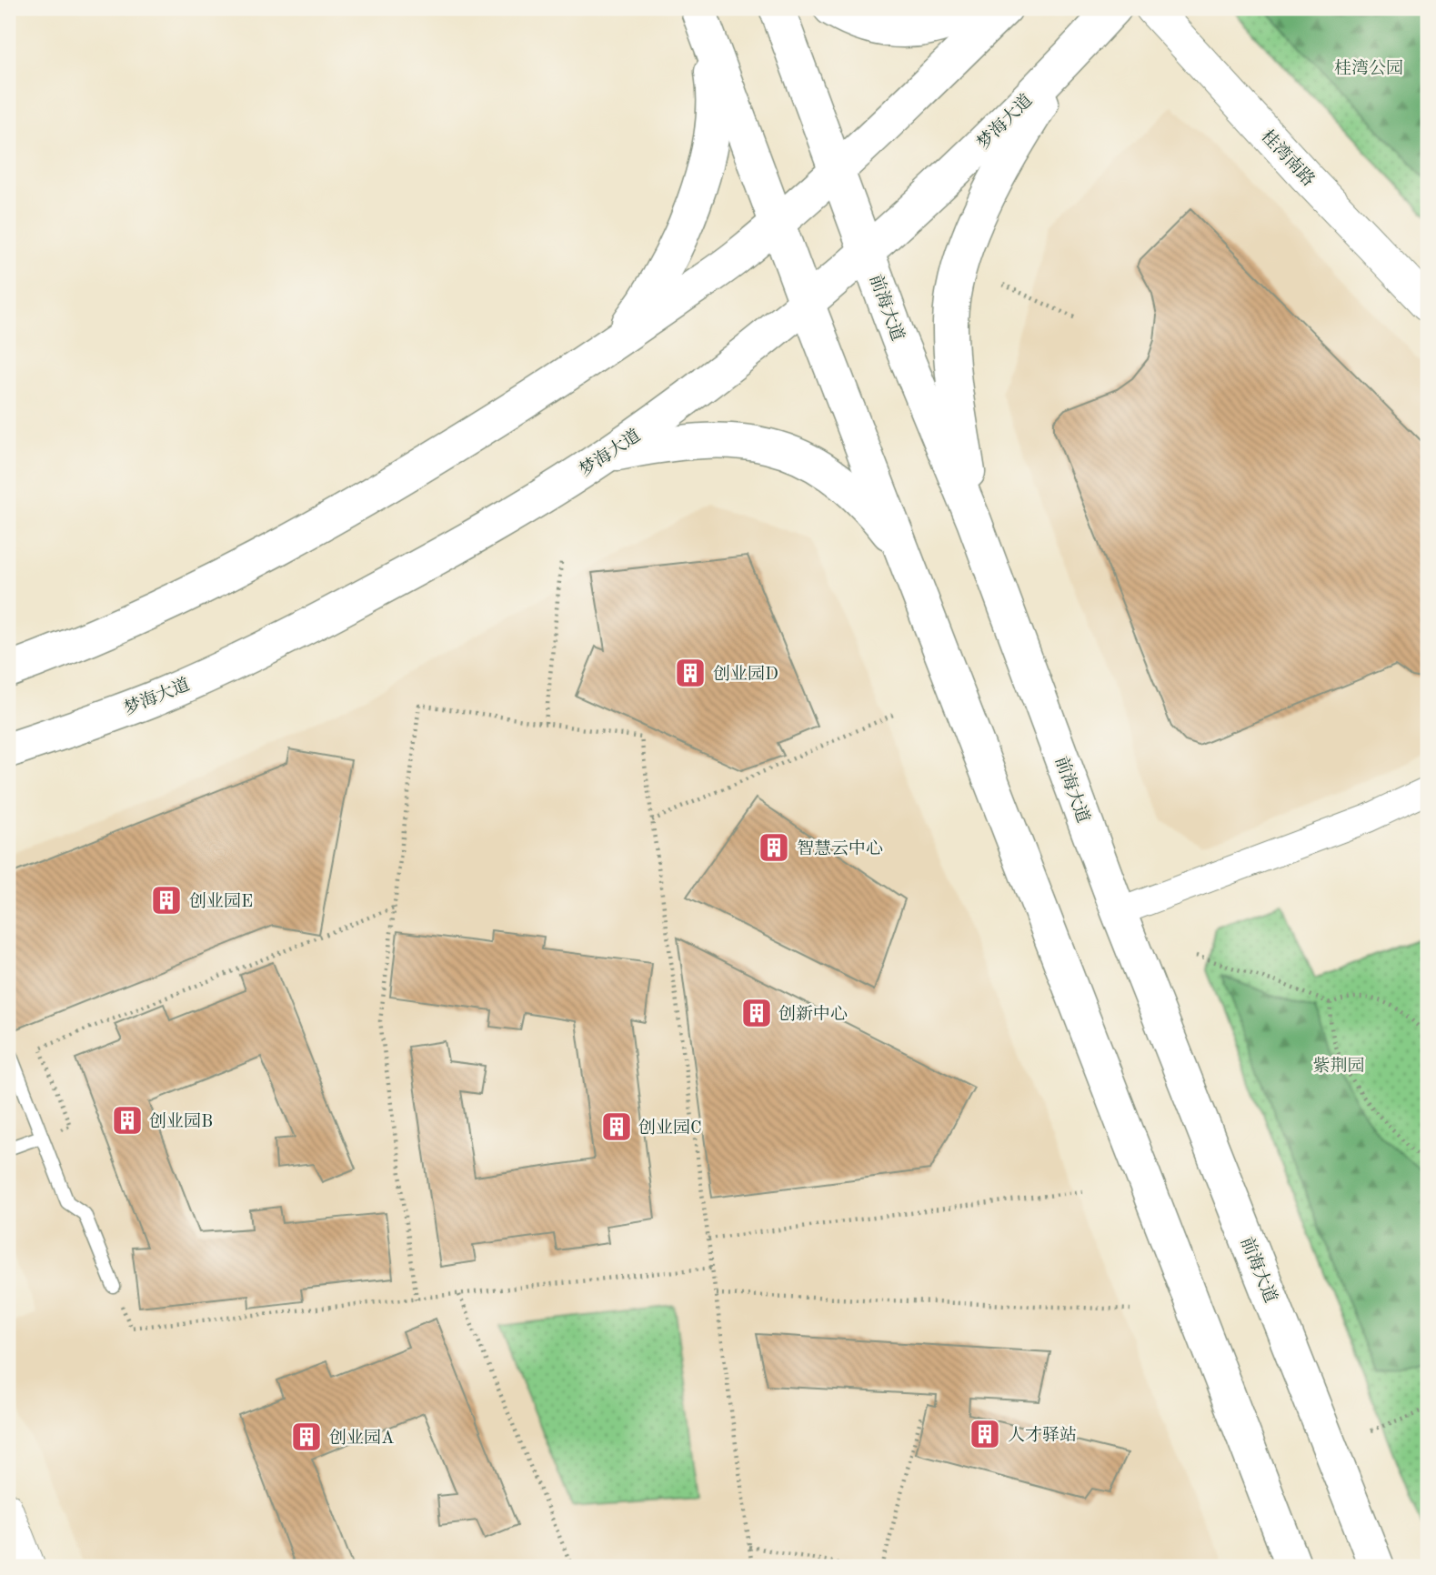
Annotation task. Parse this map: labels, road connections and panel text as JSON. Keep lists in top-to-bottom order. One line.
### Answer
{"streets":{"main road":["梦海大道","前海大道"],"street":["桂湾南路"]},"crossings":[["梦海大道","前海大道"]],"parks":["桂湾公园","紫荆园"],"places":{"building":["创业园D","智慧云中心","创业园E","创新中心","创业园B","创业园C","人才驿站","创业园A"]}}
